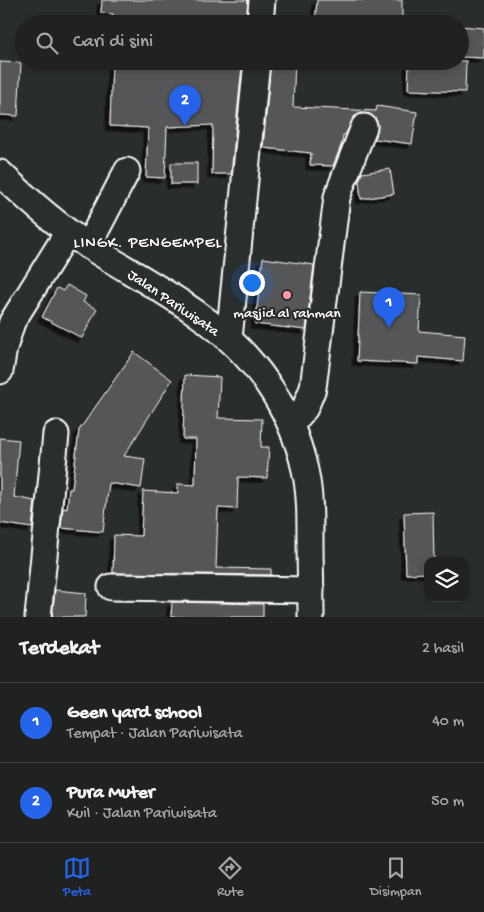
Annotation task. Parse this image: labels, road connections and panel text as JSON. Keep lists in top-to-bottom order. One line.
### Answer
{"streets":{"street":["Jalan Pariwisata"]},"districts":["LINGK. PENGEMPEL"],"places":["masjid al rahman"],"page":{"search":"Cari di sini","pins":["2","1"],"heading":["Terdekat","2 hasil"],"list":[{"mark":"1","name":"Geen yard school","note":"Tempat · Jalan Pariwisata","value":"40 m"},{"mark":"2","name":"Pura Muter","note":"Kuil · Jalan Pariwisata","value":"50 m"}],"nav":["Peta","Rute","Disimpan"]}}
